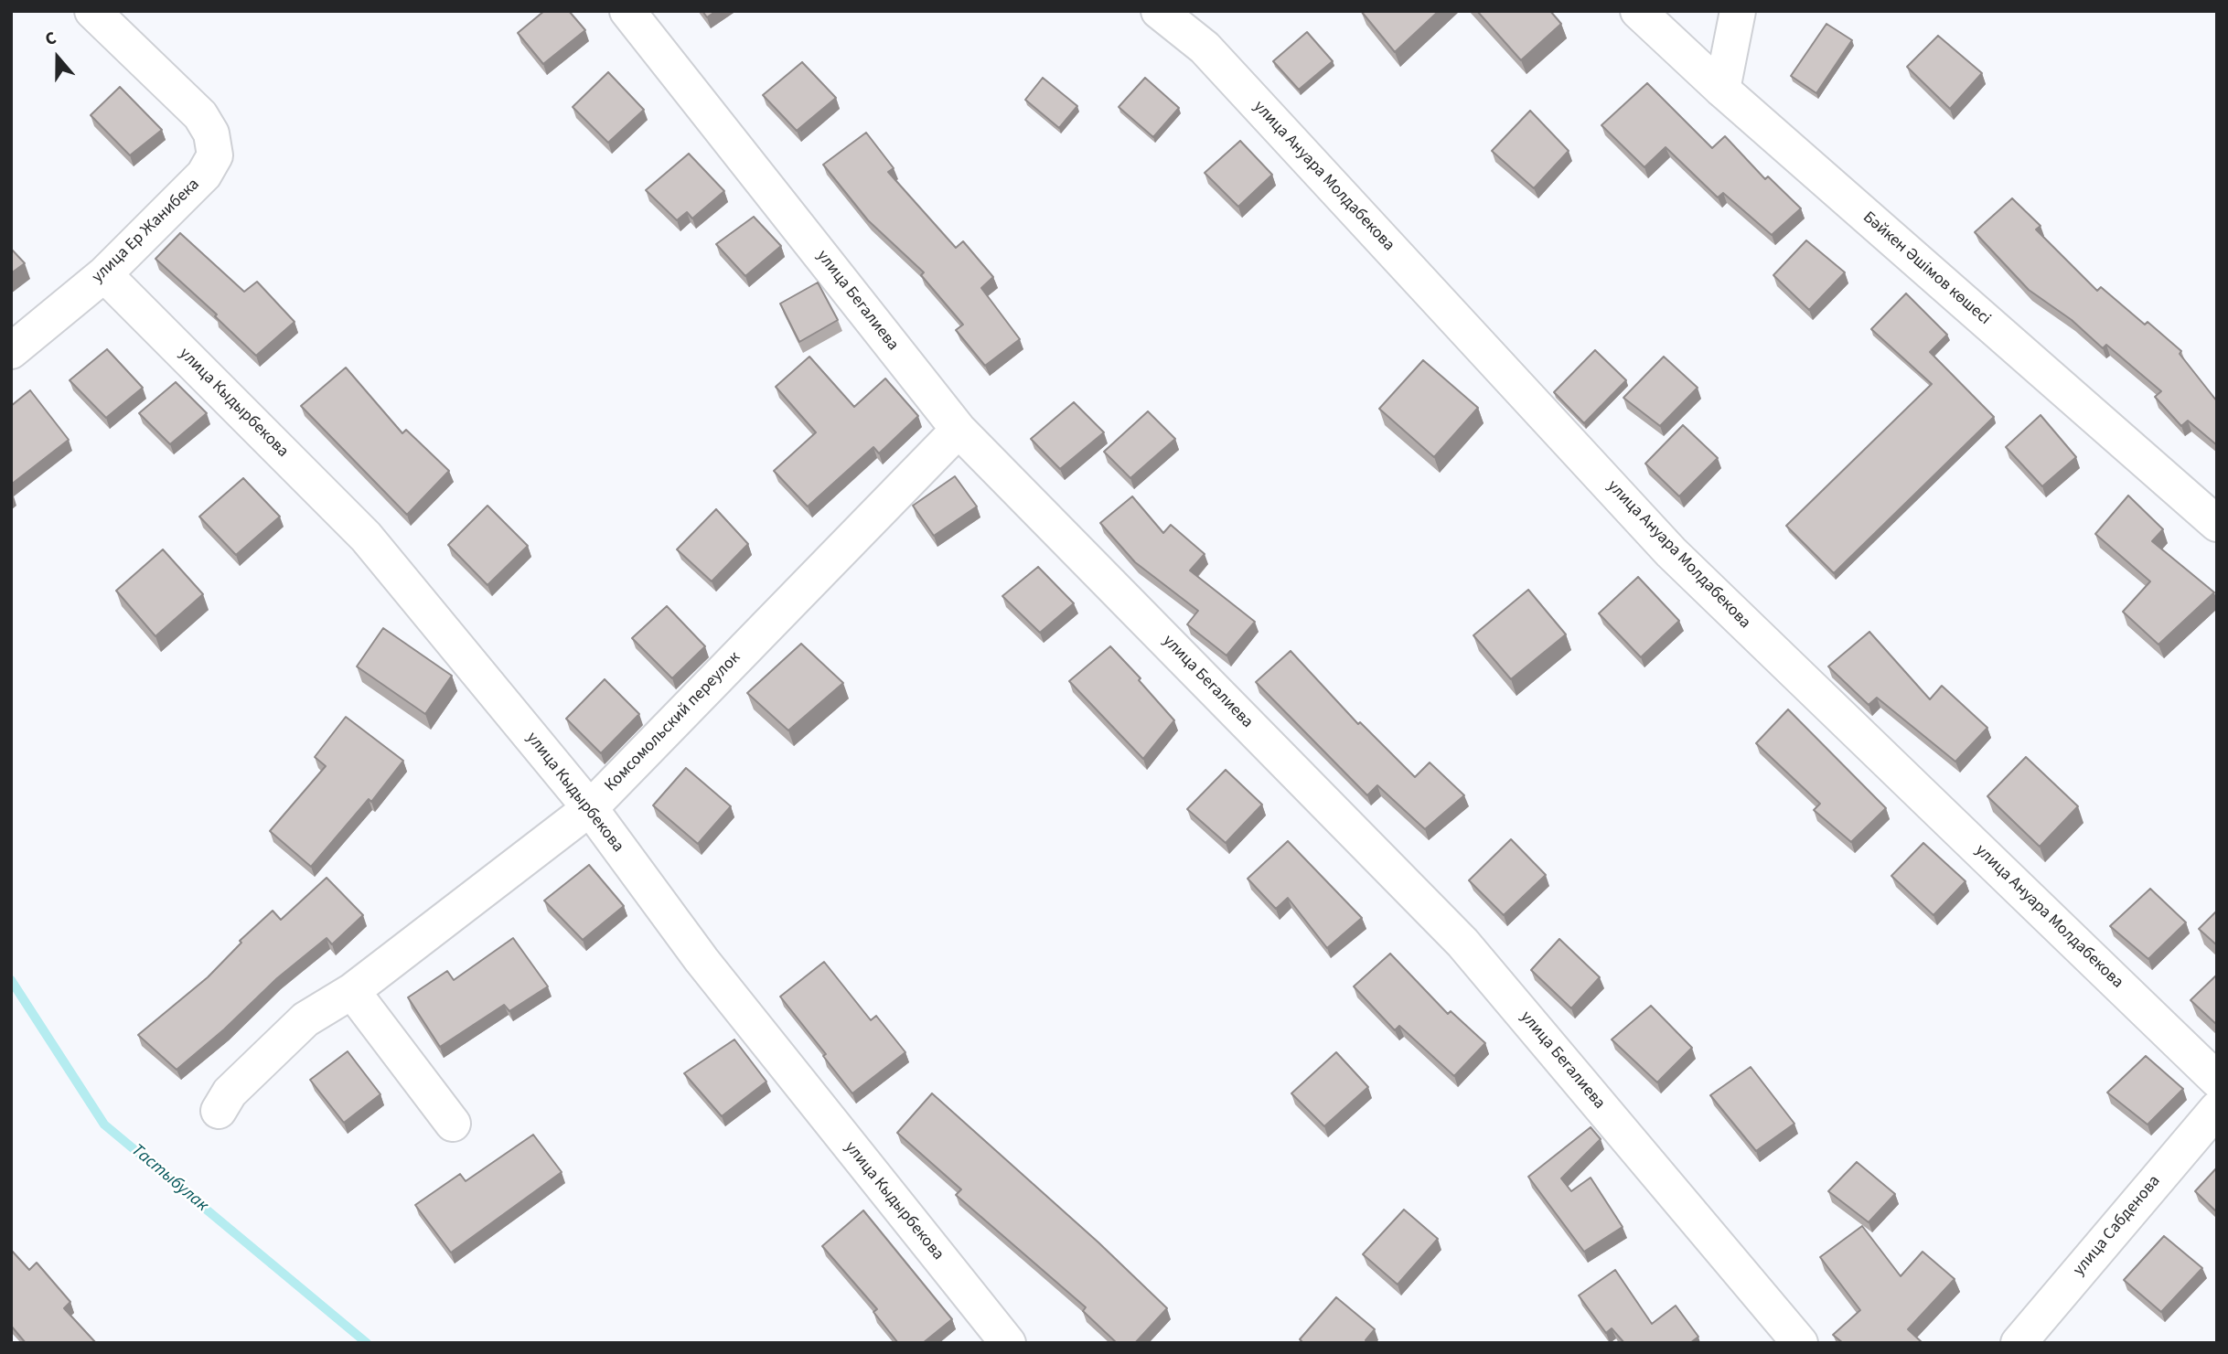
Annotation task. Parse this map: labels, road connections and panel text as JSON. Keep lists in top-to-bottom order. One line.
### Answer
{"streets":{"street":["улица Ануара Молдабекова","улица Ер Жанибека","Бәйкен Әшімов көшесі","улица Бегалиева","улица Кыдырбекова","Комсомольский переулок","улица Сабденова"]},"crossings":[["улица Ер Жанибека","улица Кыдырбекова"],["улица Бегалиева","Комсомольский переулок"],["улица Кыдырбекова","Комсомольский переулок"]],"water":["Тастыбулак"],"north":"top"}
